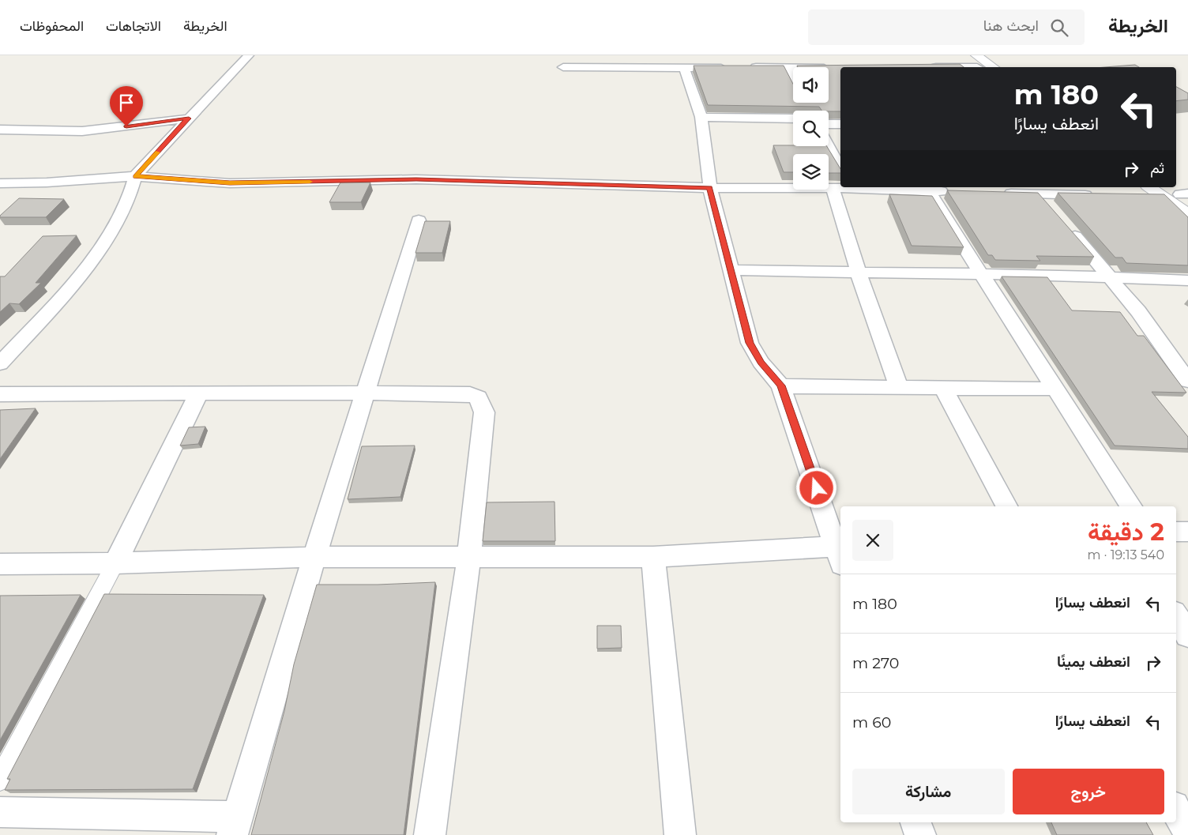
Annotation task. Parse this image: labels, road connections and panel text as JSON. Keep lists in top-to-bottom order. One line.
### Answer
{"page":{"header":"الخريطة","search":"ابحث هنا","nav":["الخريطة","الاتجاهات","المحفوظات"],"turn":["180 m","انعطف يسارًا"],"then":"ثم","heading":["2 دقيقة","540 m · 19:13"],"list":[{"name":"انعطف يسارًا","value":"180 m"},{"name":"انعطف يمينًا","value":"270 m"},{"name":"انعطف يسارًا","value":"60 m"}],"buttons":["خروج","مشاركة"]}}
